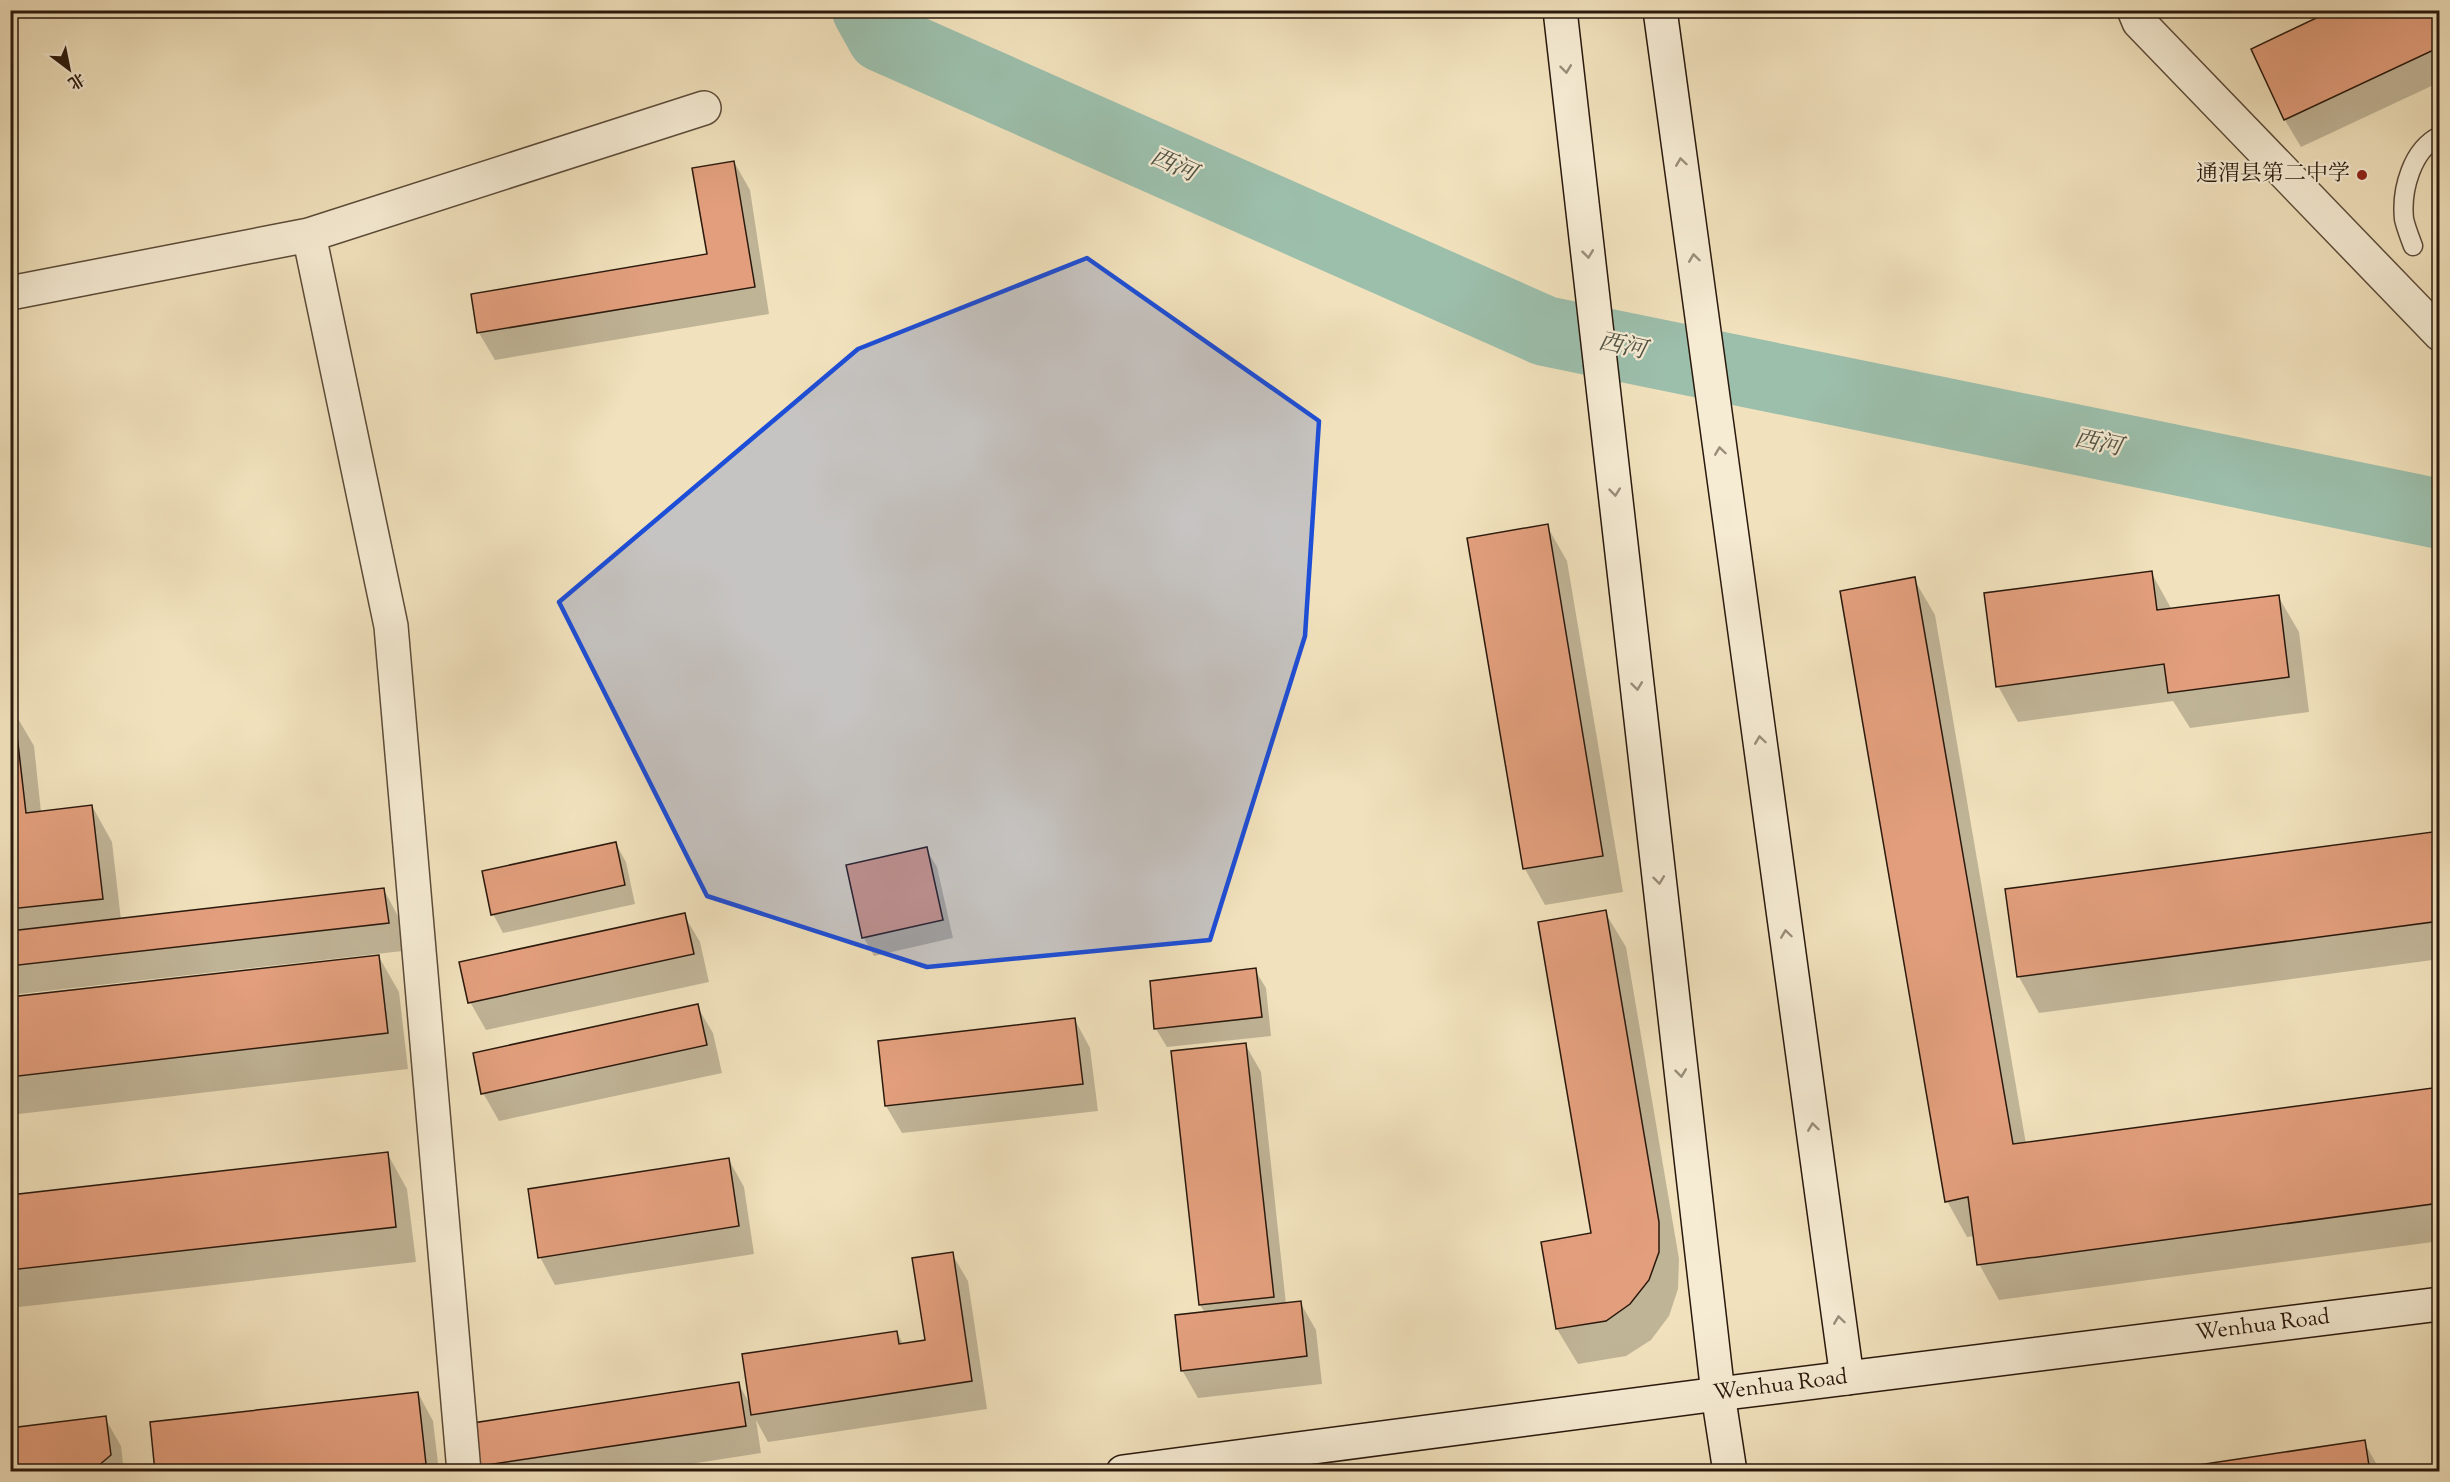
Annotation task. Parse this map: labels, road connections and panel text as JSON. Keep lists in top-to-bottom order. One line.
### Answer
{"streets":{"street":["Wenhua Road"]},"water":["西河"],"places":["通渭县第二中学"],"north":"bottom right"}
